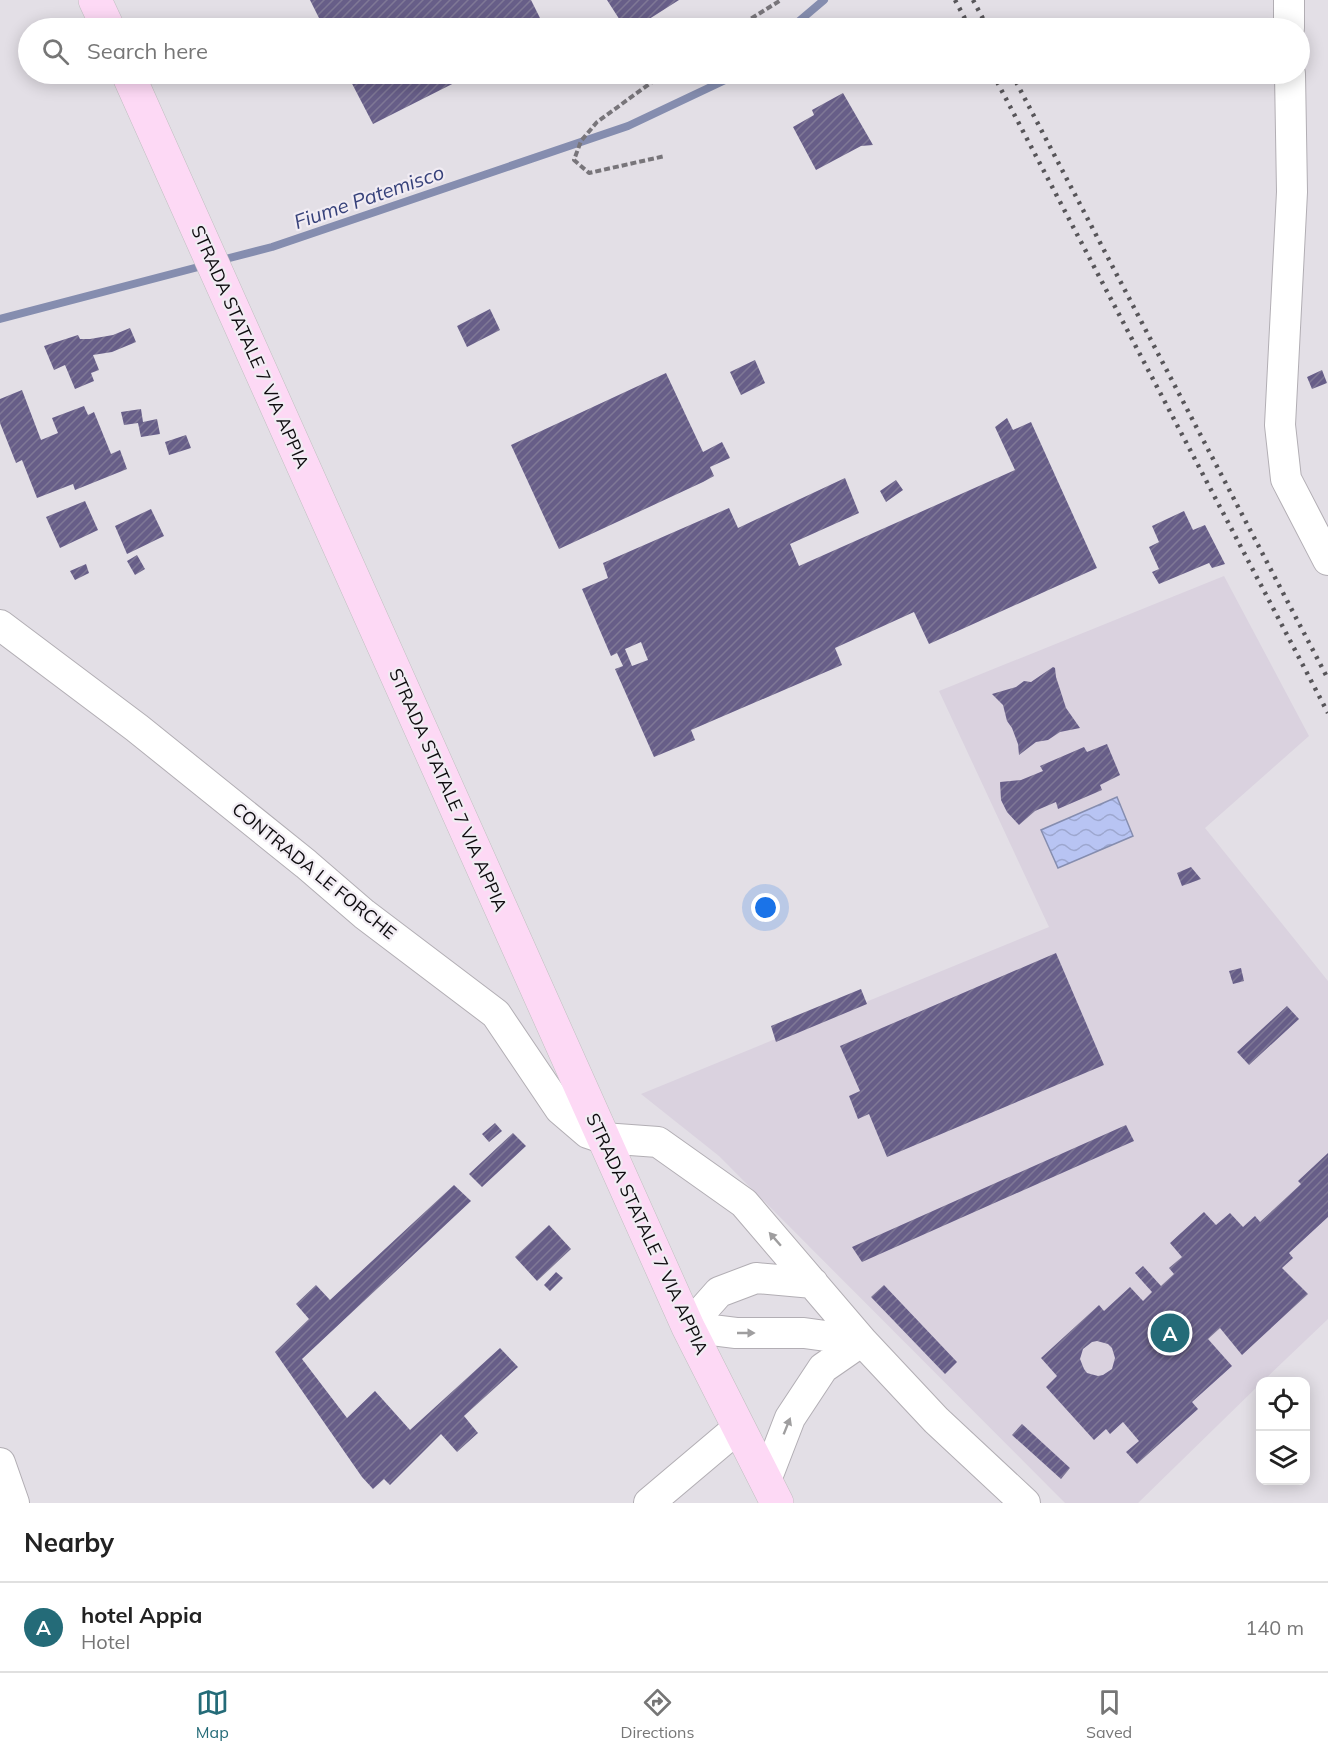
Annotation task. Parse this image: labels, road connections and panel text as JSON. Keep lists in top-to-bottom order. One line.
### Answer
{"streets":{"main road":["STRADA STATALE 7 VIA APPIA"],"street":["CONTRADA LE FORCHE"]},"crossings":[["STRADA STATALE 7 VIA APPIA","CONTRADA LE FORCHE"]],"water":["Fiume Patemisco"],"page":{"search":"Search here","pins":"A","heading":"Nearby","list":[{"mark":"A","name":"hotel Appia","note":"Hotel","value":"140 m"}],"nav":["Map","Directions","Saved"]}}
